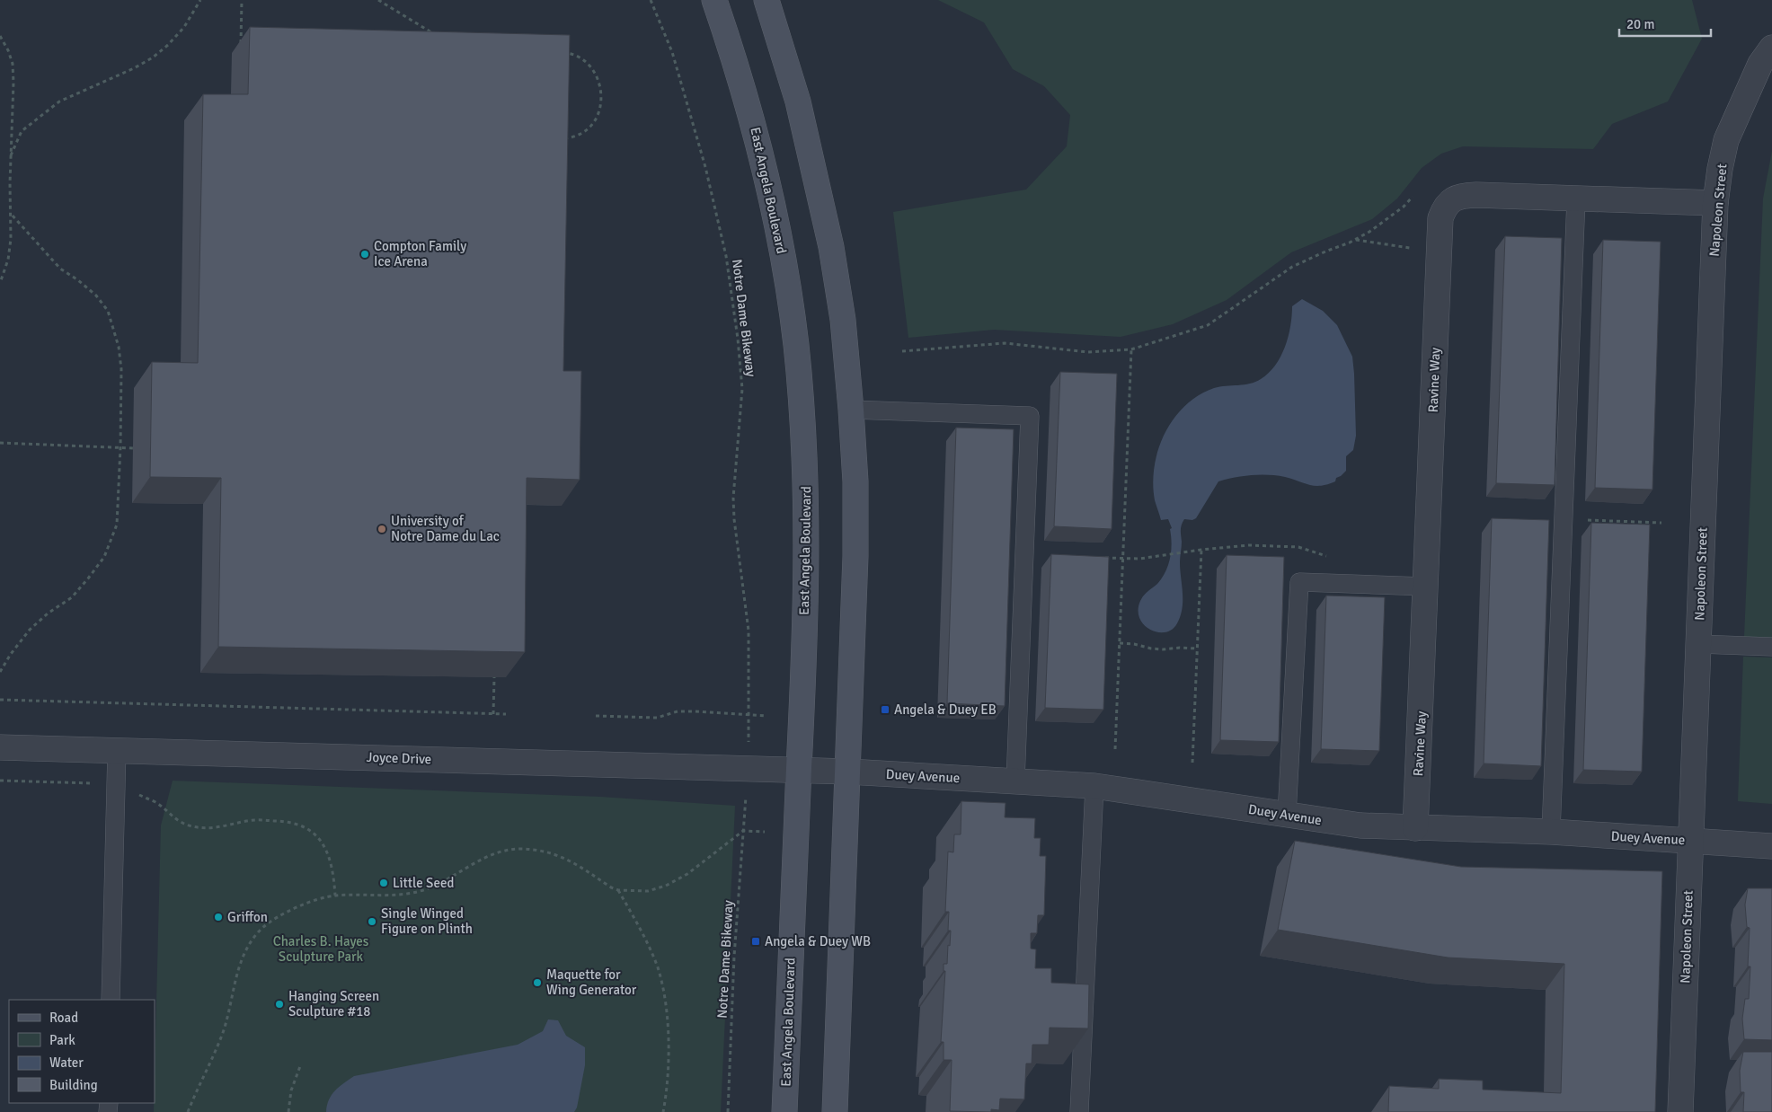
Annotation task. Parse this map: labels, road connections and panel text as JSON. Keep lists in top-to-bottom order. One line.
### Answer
{"streets":{"main road":["East Angela Boulevard"],"street":["Napoleon Street","Ravine Way","Joyce Drive","Duey Avenue"],"path":["Notre Dame Bikeway"]},"crossings":[["East Angela Boulevard","Joyce Drive"],["East Angela Boulevard","Duey Avenue"],["Napoleon Street","Ravine Way"],["Napoleon Street","Duey Avenue"],["Ravine Way","Duey Avenue"],["Joyce Drive","Duey Avenue"]],"parks":["Charles B. Hayes Sculpture Park"],"places":{"other":["Compton Family Ice Arena","University of Notre Dame du Lac","Little Seed","Griffon","Single Winged Figure on Plinth","Maquette for Wing Generator","Hanging Screen Sculpture #18"],"transit":["Angela & Duey EB","Angela & Duey WB"]},"legend":["Road","Park","Water","Building"],"scale_bar":"20 m"}
